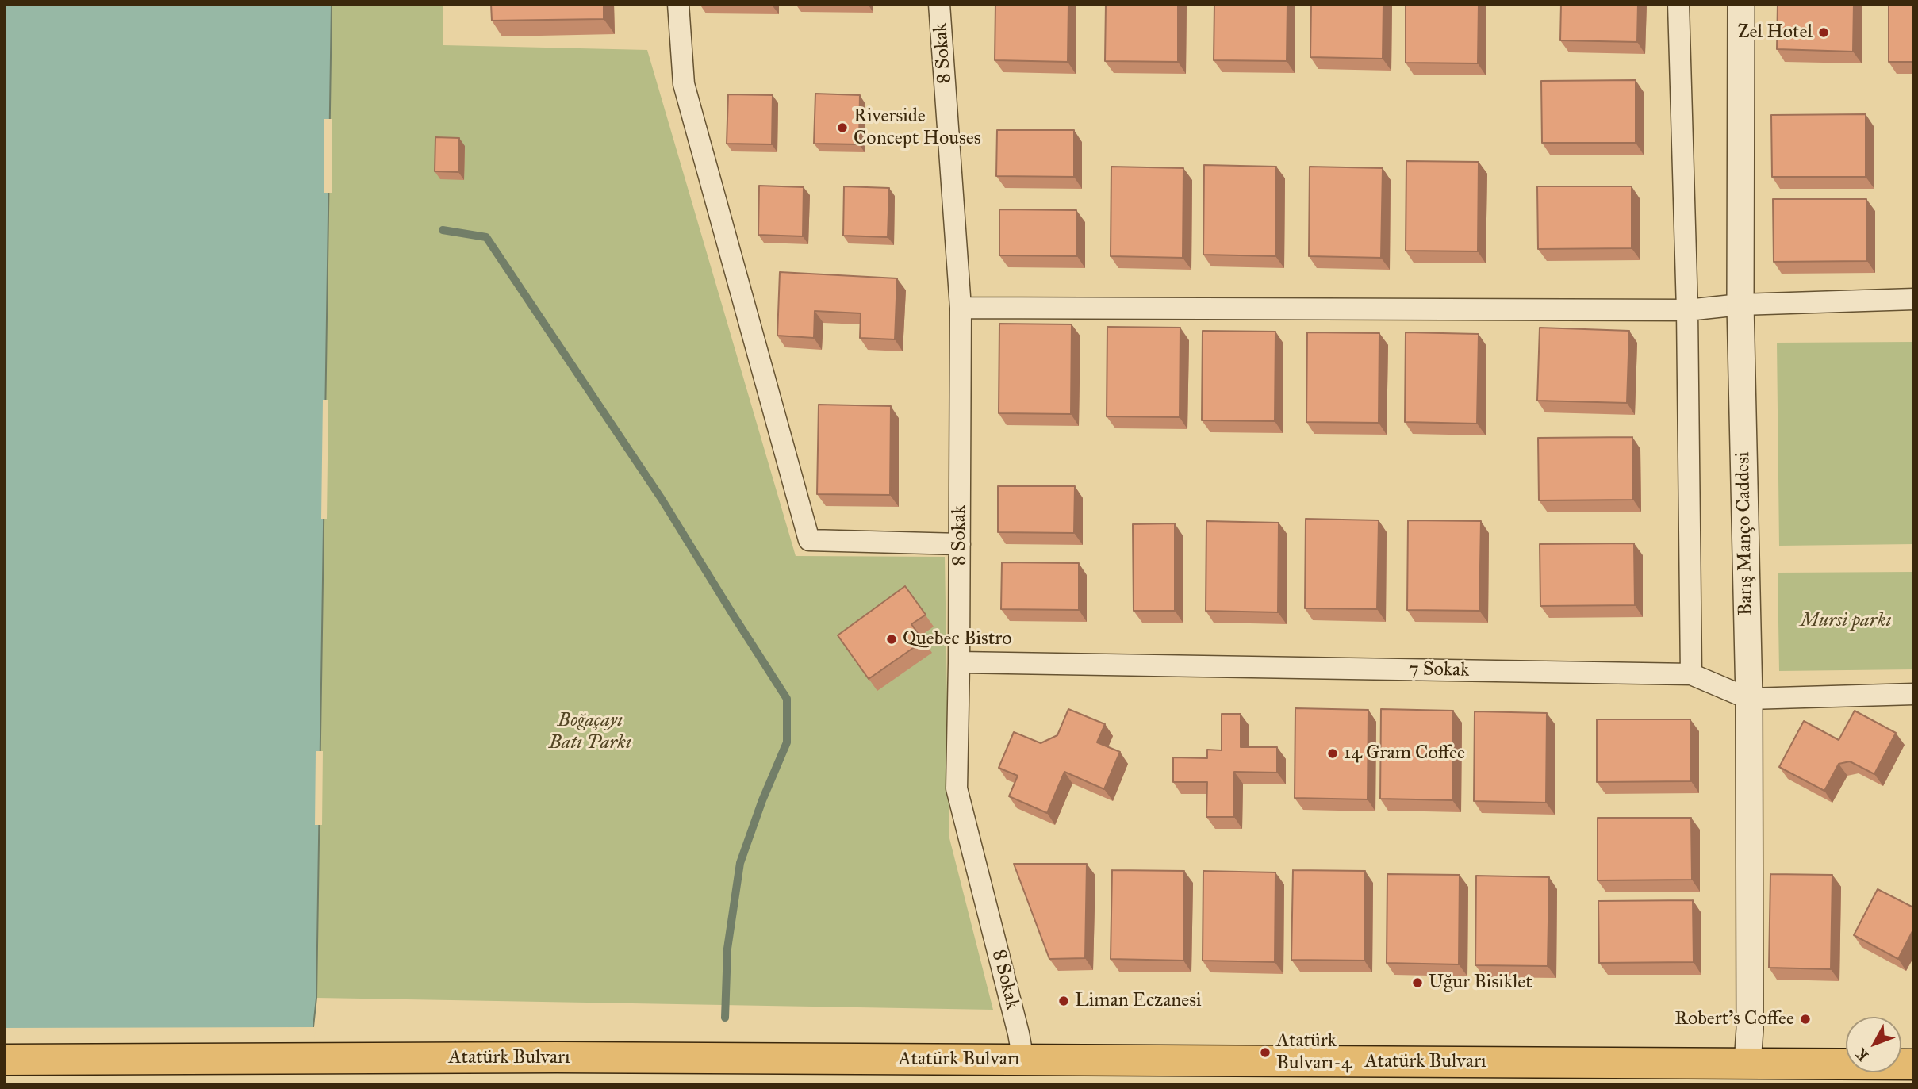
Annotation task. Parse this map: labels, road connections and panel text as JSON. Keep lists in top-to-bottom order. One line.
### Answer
{"streets":{"main road":["Atatürk Bulvarı"],"street":["8 Sokak","Barış Manço Caddesi","7 Sokak"]},"crossings":[["8 Sokak","7 Sokak"],["8 Sokak","Atatürk Bulvarı"],["Barış Manço Caddesi","7 Sokak"],["Barış Manço Caddesi","Atatürk Bulvarı"]],"parks":["Mursi parkı","Boğaçayı Batı Parkı"],"places":["Zel Hotel","Riverside Concept Houses","Quebec Bistro","14 Gram Coffee","Uğur Bisiklet","Liman Eczanesi","Robert's Coffee","Atatürk Bulvarı-4"],"north":"bottom left"}
